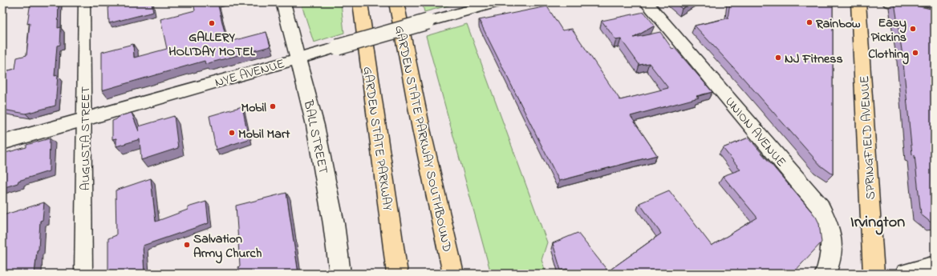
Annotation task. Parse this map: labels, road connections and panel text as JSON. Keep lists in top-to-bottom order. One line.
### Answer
{"streets":{"main road":["NYE AVENUE","UNION AVENUE","BALL STREET","SPRINGFIELD AVENUE","GARDEN STATE PARKWAY","GARDEN STATE PARKWAY SOUTHBOUND"],"street":["AUGUSTA STREET"]},"crossings":[["NYE AVENUE","BALL STREET"],["NYE AVENUE","AUGUSTA STREET"]],"districts":["Irvington"],"places":["Rainbow","GALLERY HOLIDAY MOTEL","Easy Pickins","Clothing","NJ Fitness","Mobil","Mobil Mart","Salvation Army Church"]}
